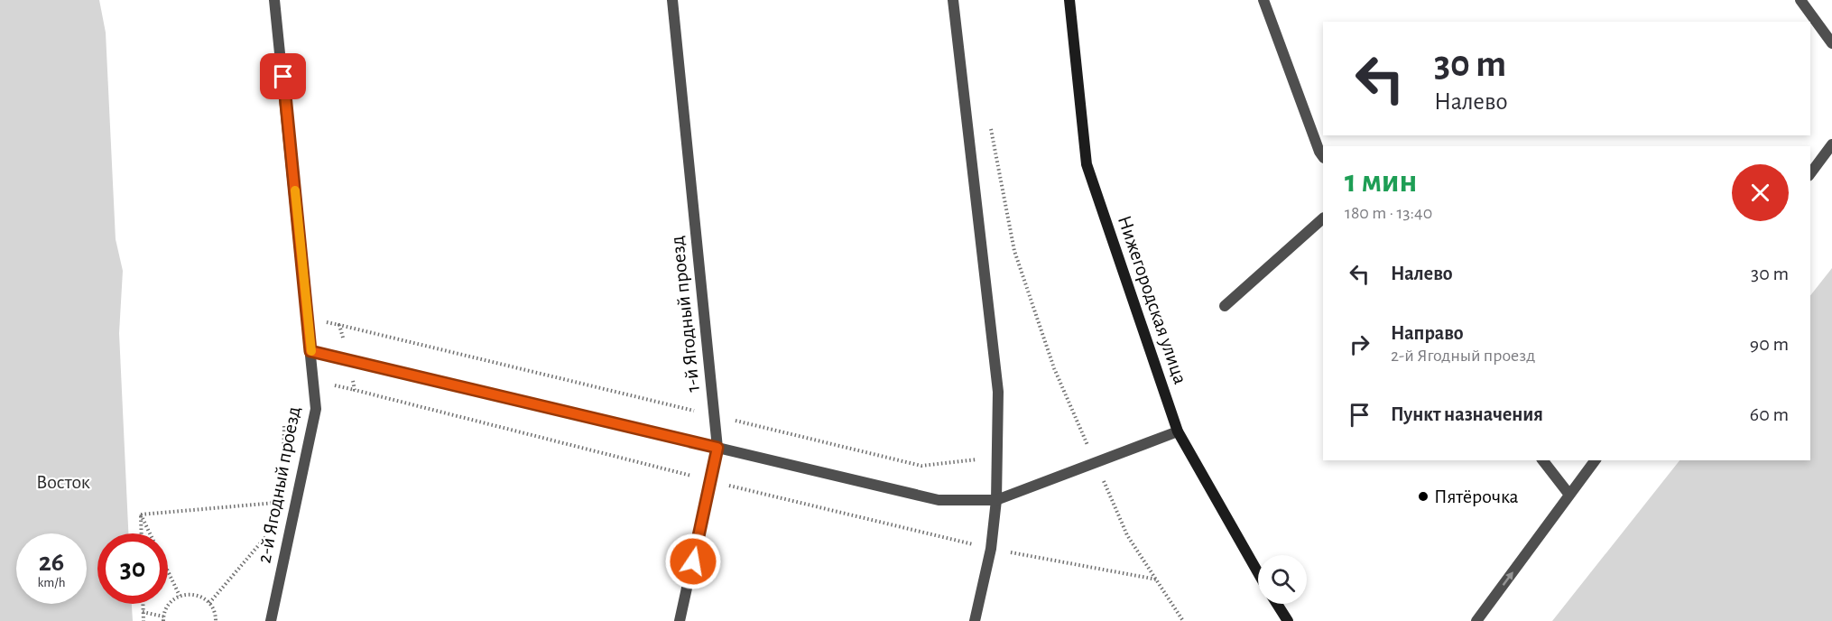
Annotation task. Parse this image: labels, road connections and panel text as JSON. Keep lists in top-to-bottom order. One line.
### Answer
{"streets":{"street":["Нижегородская улица","1-й Ягодный проезд","2-й Ягодный проезд"]},"parks":["Восток"],"places":["Пятёрочка"],"page":{"turn":["30 m","Налево"],"heading":["1 мин","180 m · 13:40"],"list":[{"name":"Налево","value":"30 m"},{"name":"Направо","note":"2-й Ягодный проезд","value":"90 m"},{"name":"Пункт назначения","value":"60 m"}],"speed":"26 km/h","limit":"30"}}
